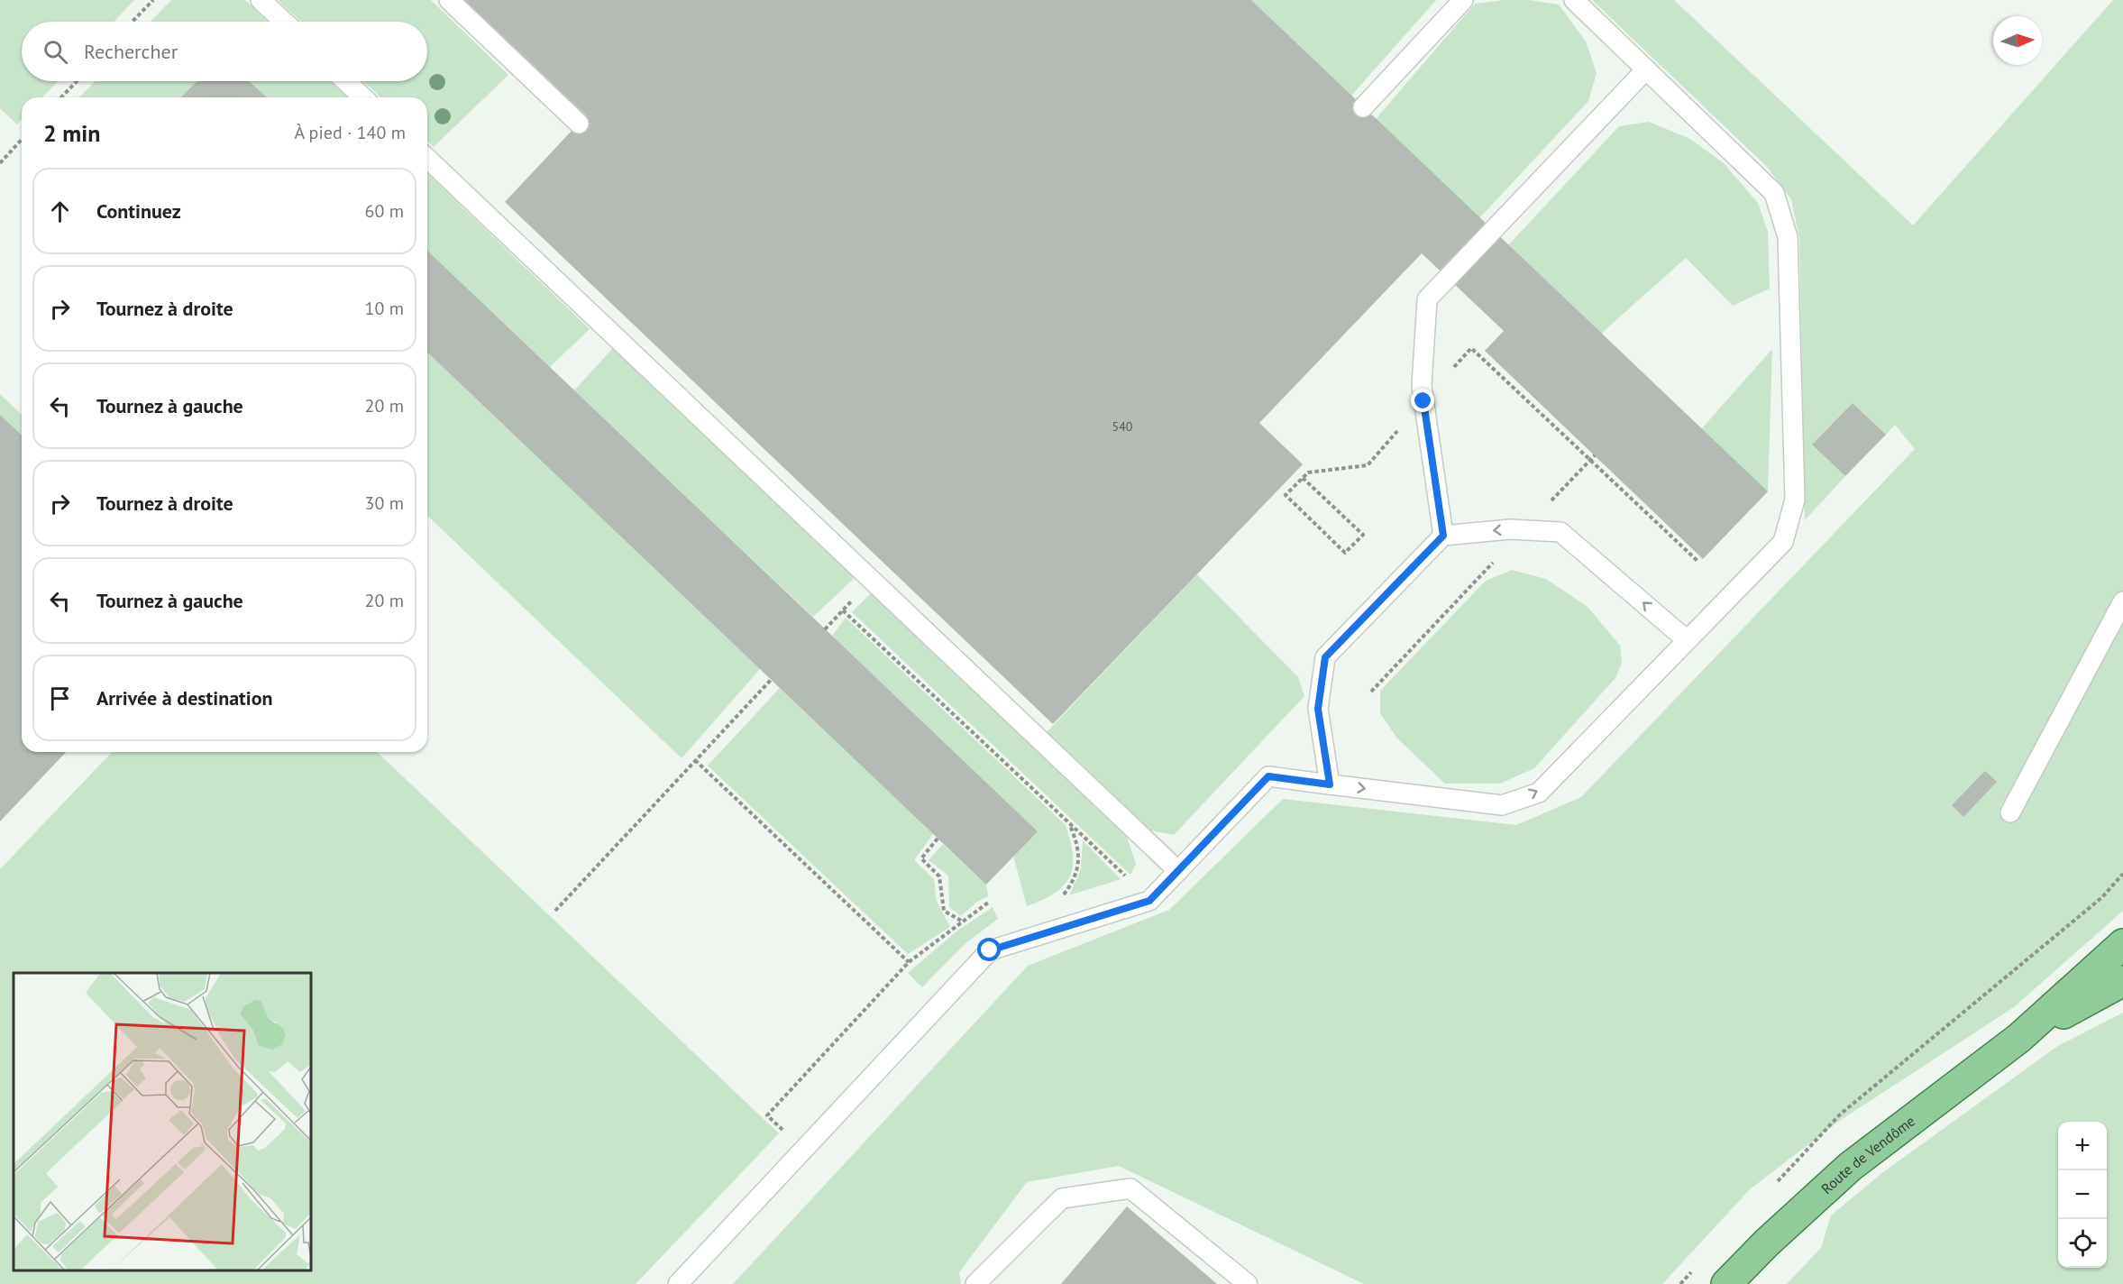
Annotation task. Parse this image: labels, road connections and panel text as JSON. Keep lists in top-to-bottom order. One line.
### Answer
{"streets":{"main road":["Route de Vendôme"]},"house_numbers":["540"],"north":"right","page":{"search":"Rechercher","heading":["2 min","À pied · 140 m"],"list":[["Continuez","60 m"],["Tournez à droite","10 m"],["Tournez à gauche","20 m"],["Tournez à droite","30 m"],["Tournez à gauche","20 m"],"Arrivée à destination"],"map_buttons":["+","−"]}}
